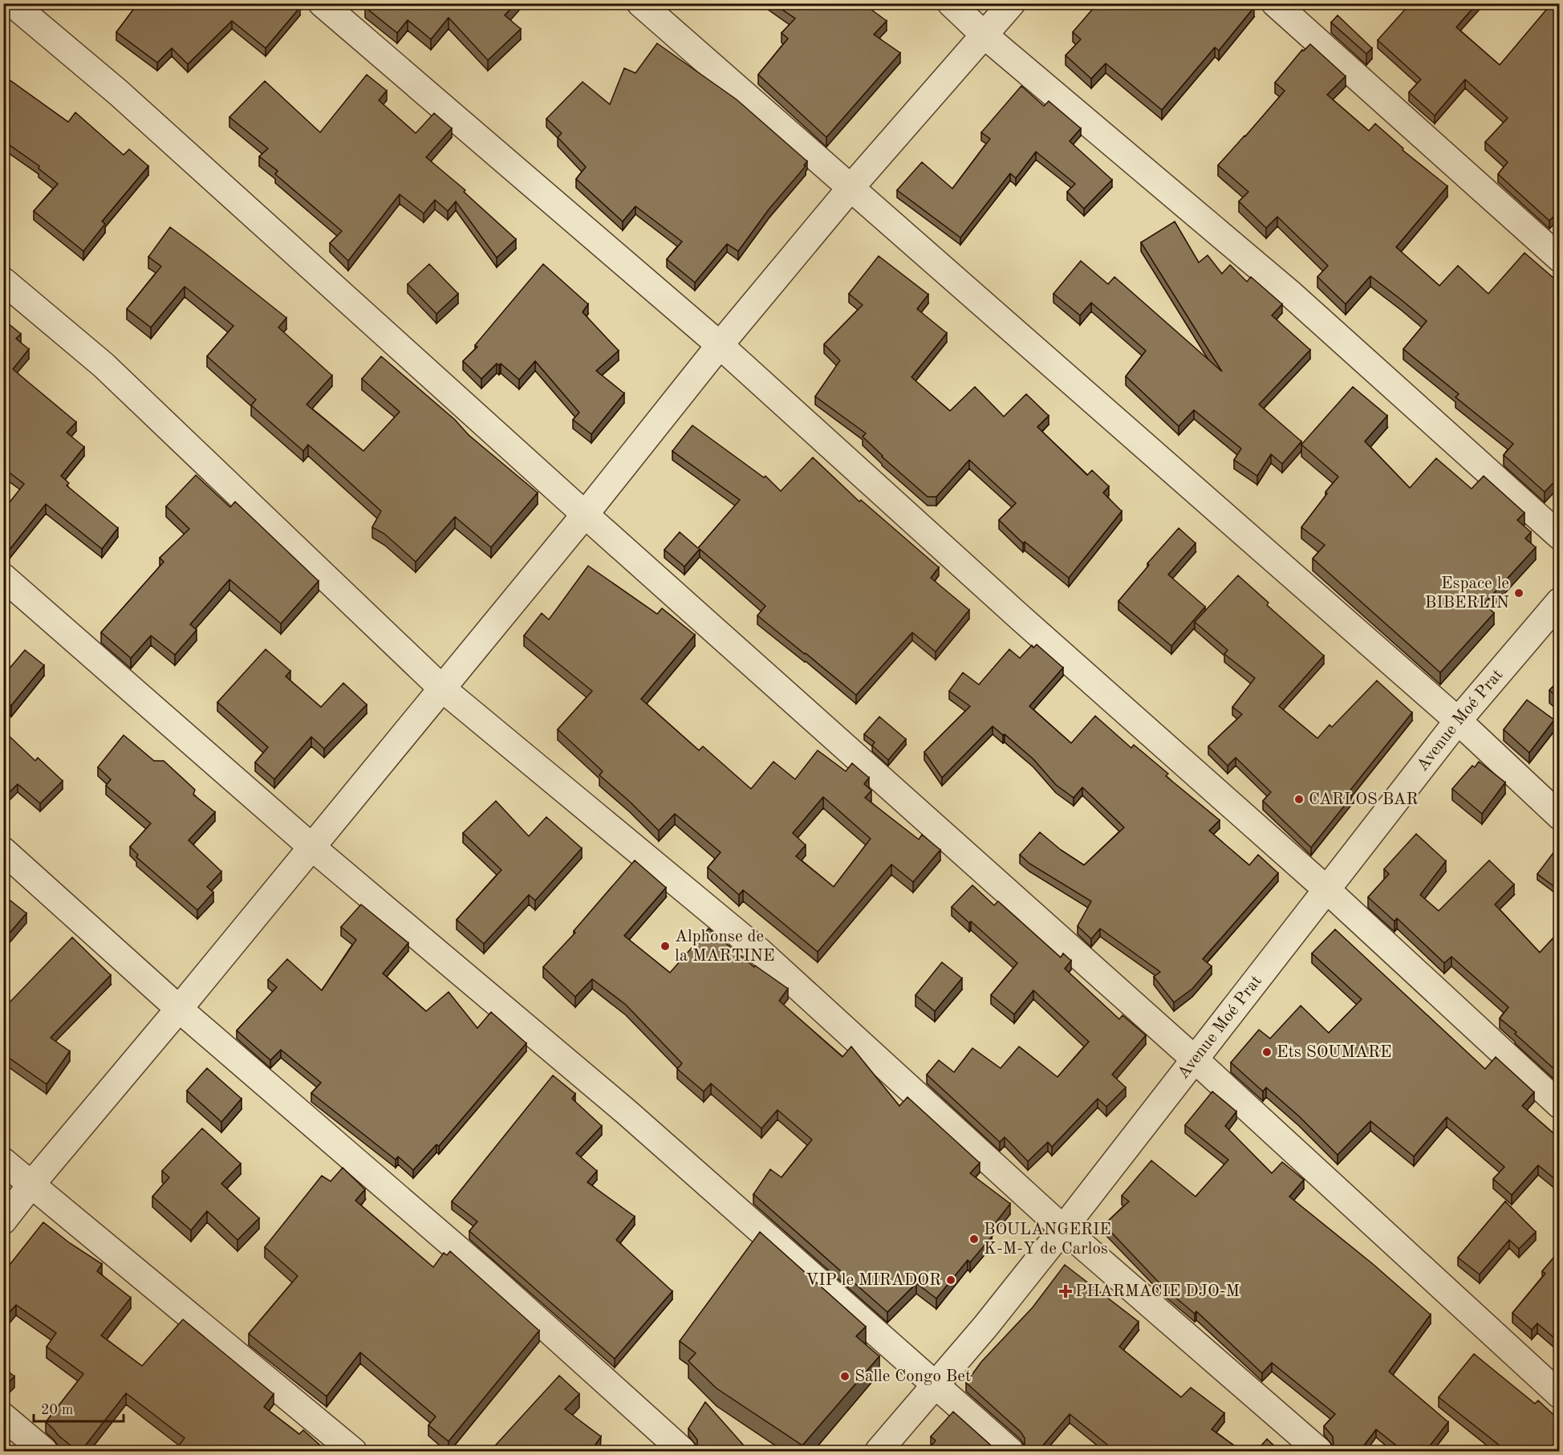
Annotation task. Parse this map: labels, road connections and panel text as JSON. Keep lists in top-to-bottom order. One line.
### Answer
{"streets":{"street":["Avenue Moé Prat"]},"places":{"other":["Espace le BIBERLIN","CARLOS BAR","Alphonse de la MARTINE","Ets SOUMARE","BOULANGERIE K-M-Y de Carlos","VIP le MIRADOR","Salle Congo Bet"],"health":["PHARMACIE DJO-M"]},"scale_bar":"20 m"}
